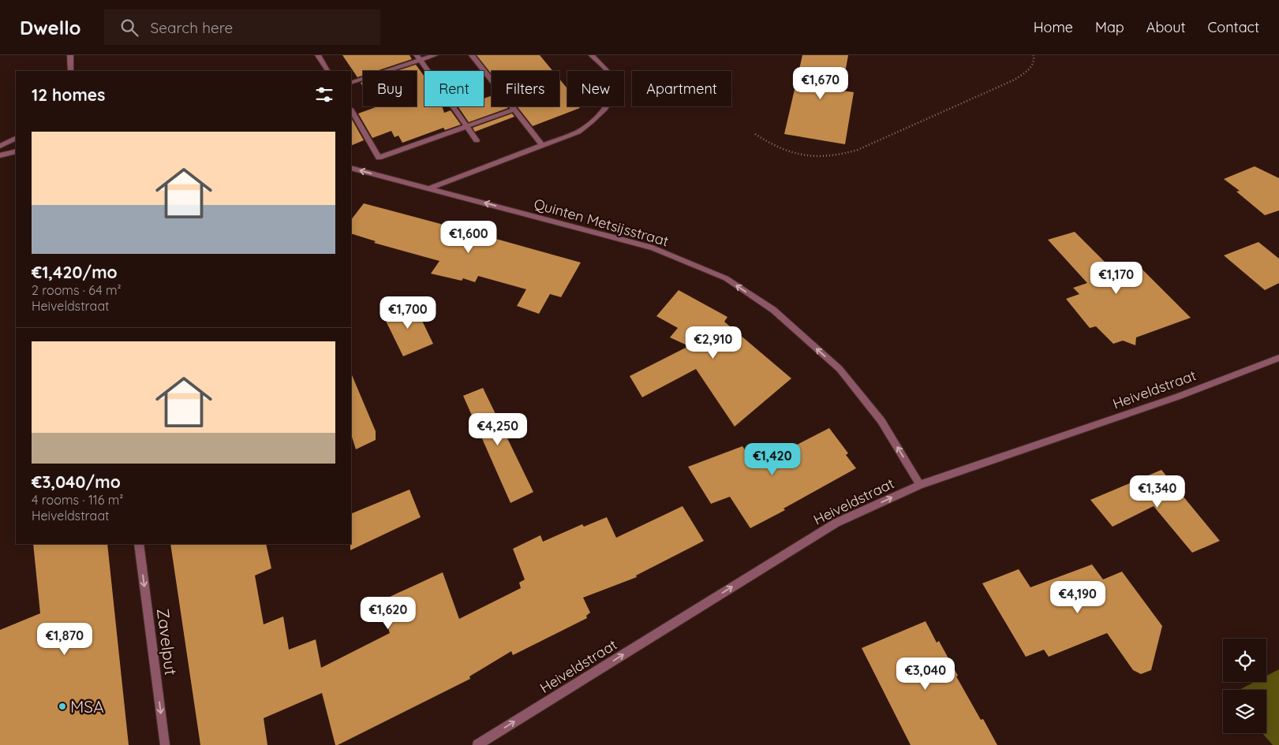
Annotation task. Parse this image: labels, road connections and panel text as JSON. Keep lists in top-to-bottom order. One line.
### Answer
{"streets":{"street":["Quinten Metsijsstraat","Heiveldstraat","Zavelput"]},"crossings":[["Quinten Metsijsstraat","Heiveldstraat"]],"one_way":["Quinten Metsijsstraat","Heiveldstraat","Zavelput"],"places":["MSA"],"page":{"header":"Dwello","search":"Search here","nav":["Home","Map","About","Contact"],"price":["€1,670","€1,600","€1,170","€1,700","€2,910","€4,250","€1,420","€1,340","€4,190","€1,620","€1,870","€3,040"],"chip":["Buy","Rent","Filters","New","Apartment"],"heading":"12 homes","list":[{"name":"€1,420/mo","note":"2 rooms · 64 m² · Heiveldstraat"},{"name":"€3,040/mo","note":"4 rooms · 116 m² · Heiveldstraat"}]}}
